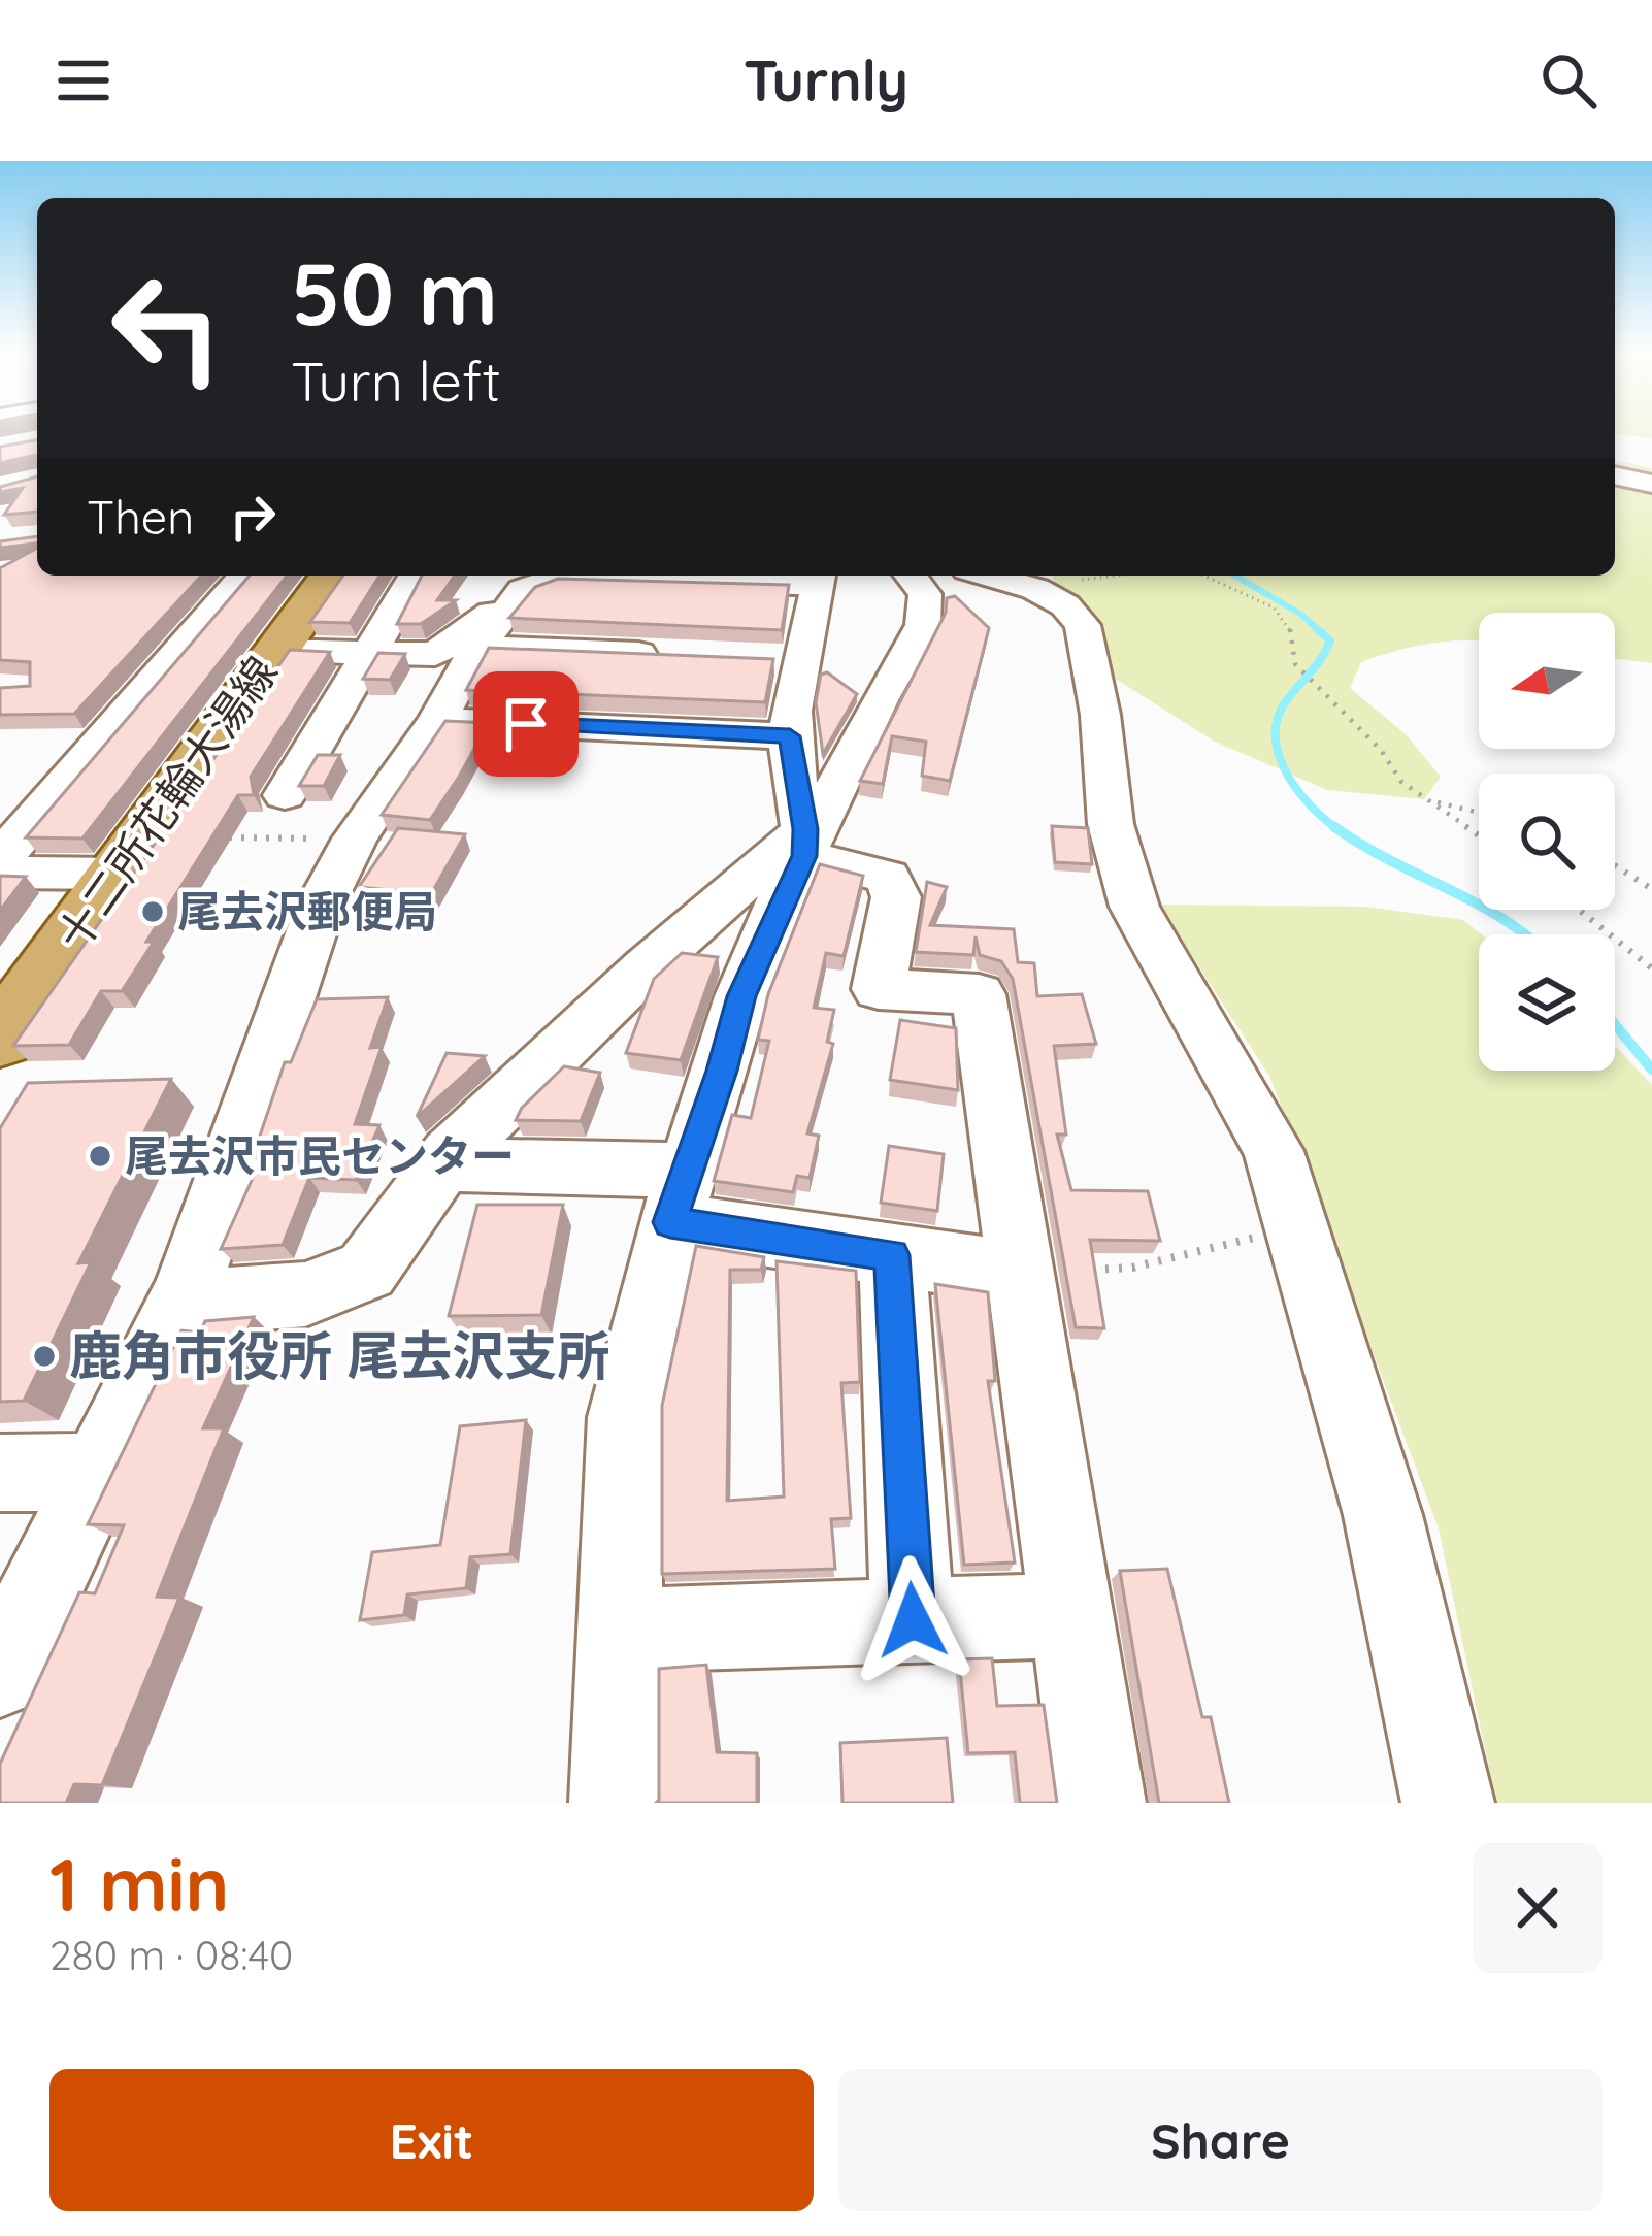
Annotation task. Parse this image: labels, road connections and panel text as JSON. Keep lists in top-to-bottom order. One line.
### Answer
{"streets":{"main road":["十二所花輪大湯線"]},"places":["尾去沢郵便局","尾去沢市民センター","鹿角市役所 尾去沢支所"],"north":"left","page":{"header":"Turnly","turn":["50 m","Turn left"],"then":"Then","heading":["1 min","280 m · 08:40"],"buttons":["Exit","Share"]}}
